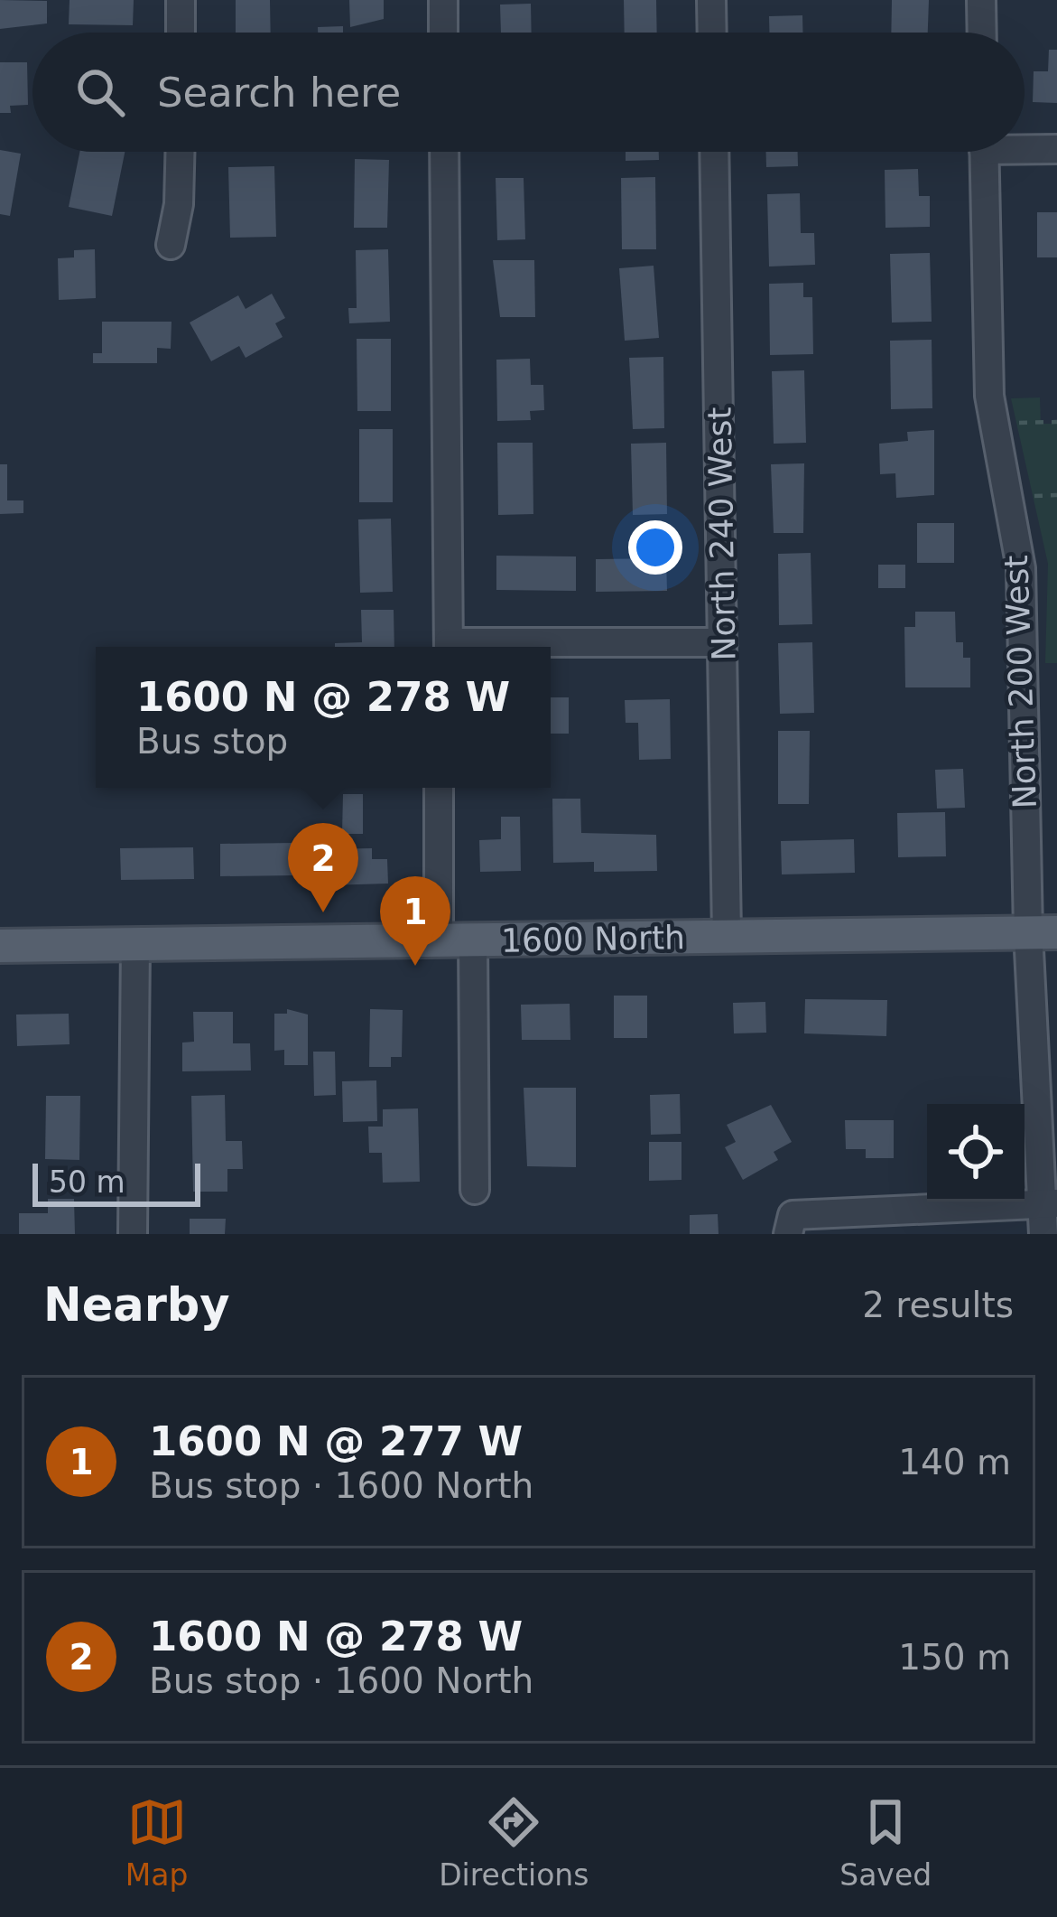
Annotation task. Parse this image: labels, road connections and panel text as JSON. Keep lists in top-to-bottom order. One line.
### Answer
{"streets":{"main road":["1600 North"],"street":["North 240 West","North 200 West"]},"crossings":[["North 240 West","1600 North"],["North 200 West","1600 North"]],"scale_bar":"50 m","page":{"search":"Search here","popup":["1600 N @ 278 W","Bus stop"],"pins":["2","1"],"scale":"50 m","heading":["Nearby","2 results"],"list":[{"mark":"1","name":"1600 N @ 277 W","note":"Bus stop · 1600 North","value":"140 m"},{"mark":"2","name":"1600 N @ 278 W","note":"Bus stop · 1600 North","value":"150 m"}],"nav":["Map","Directions","Saved"]}}
